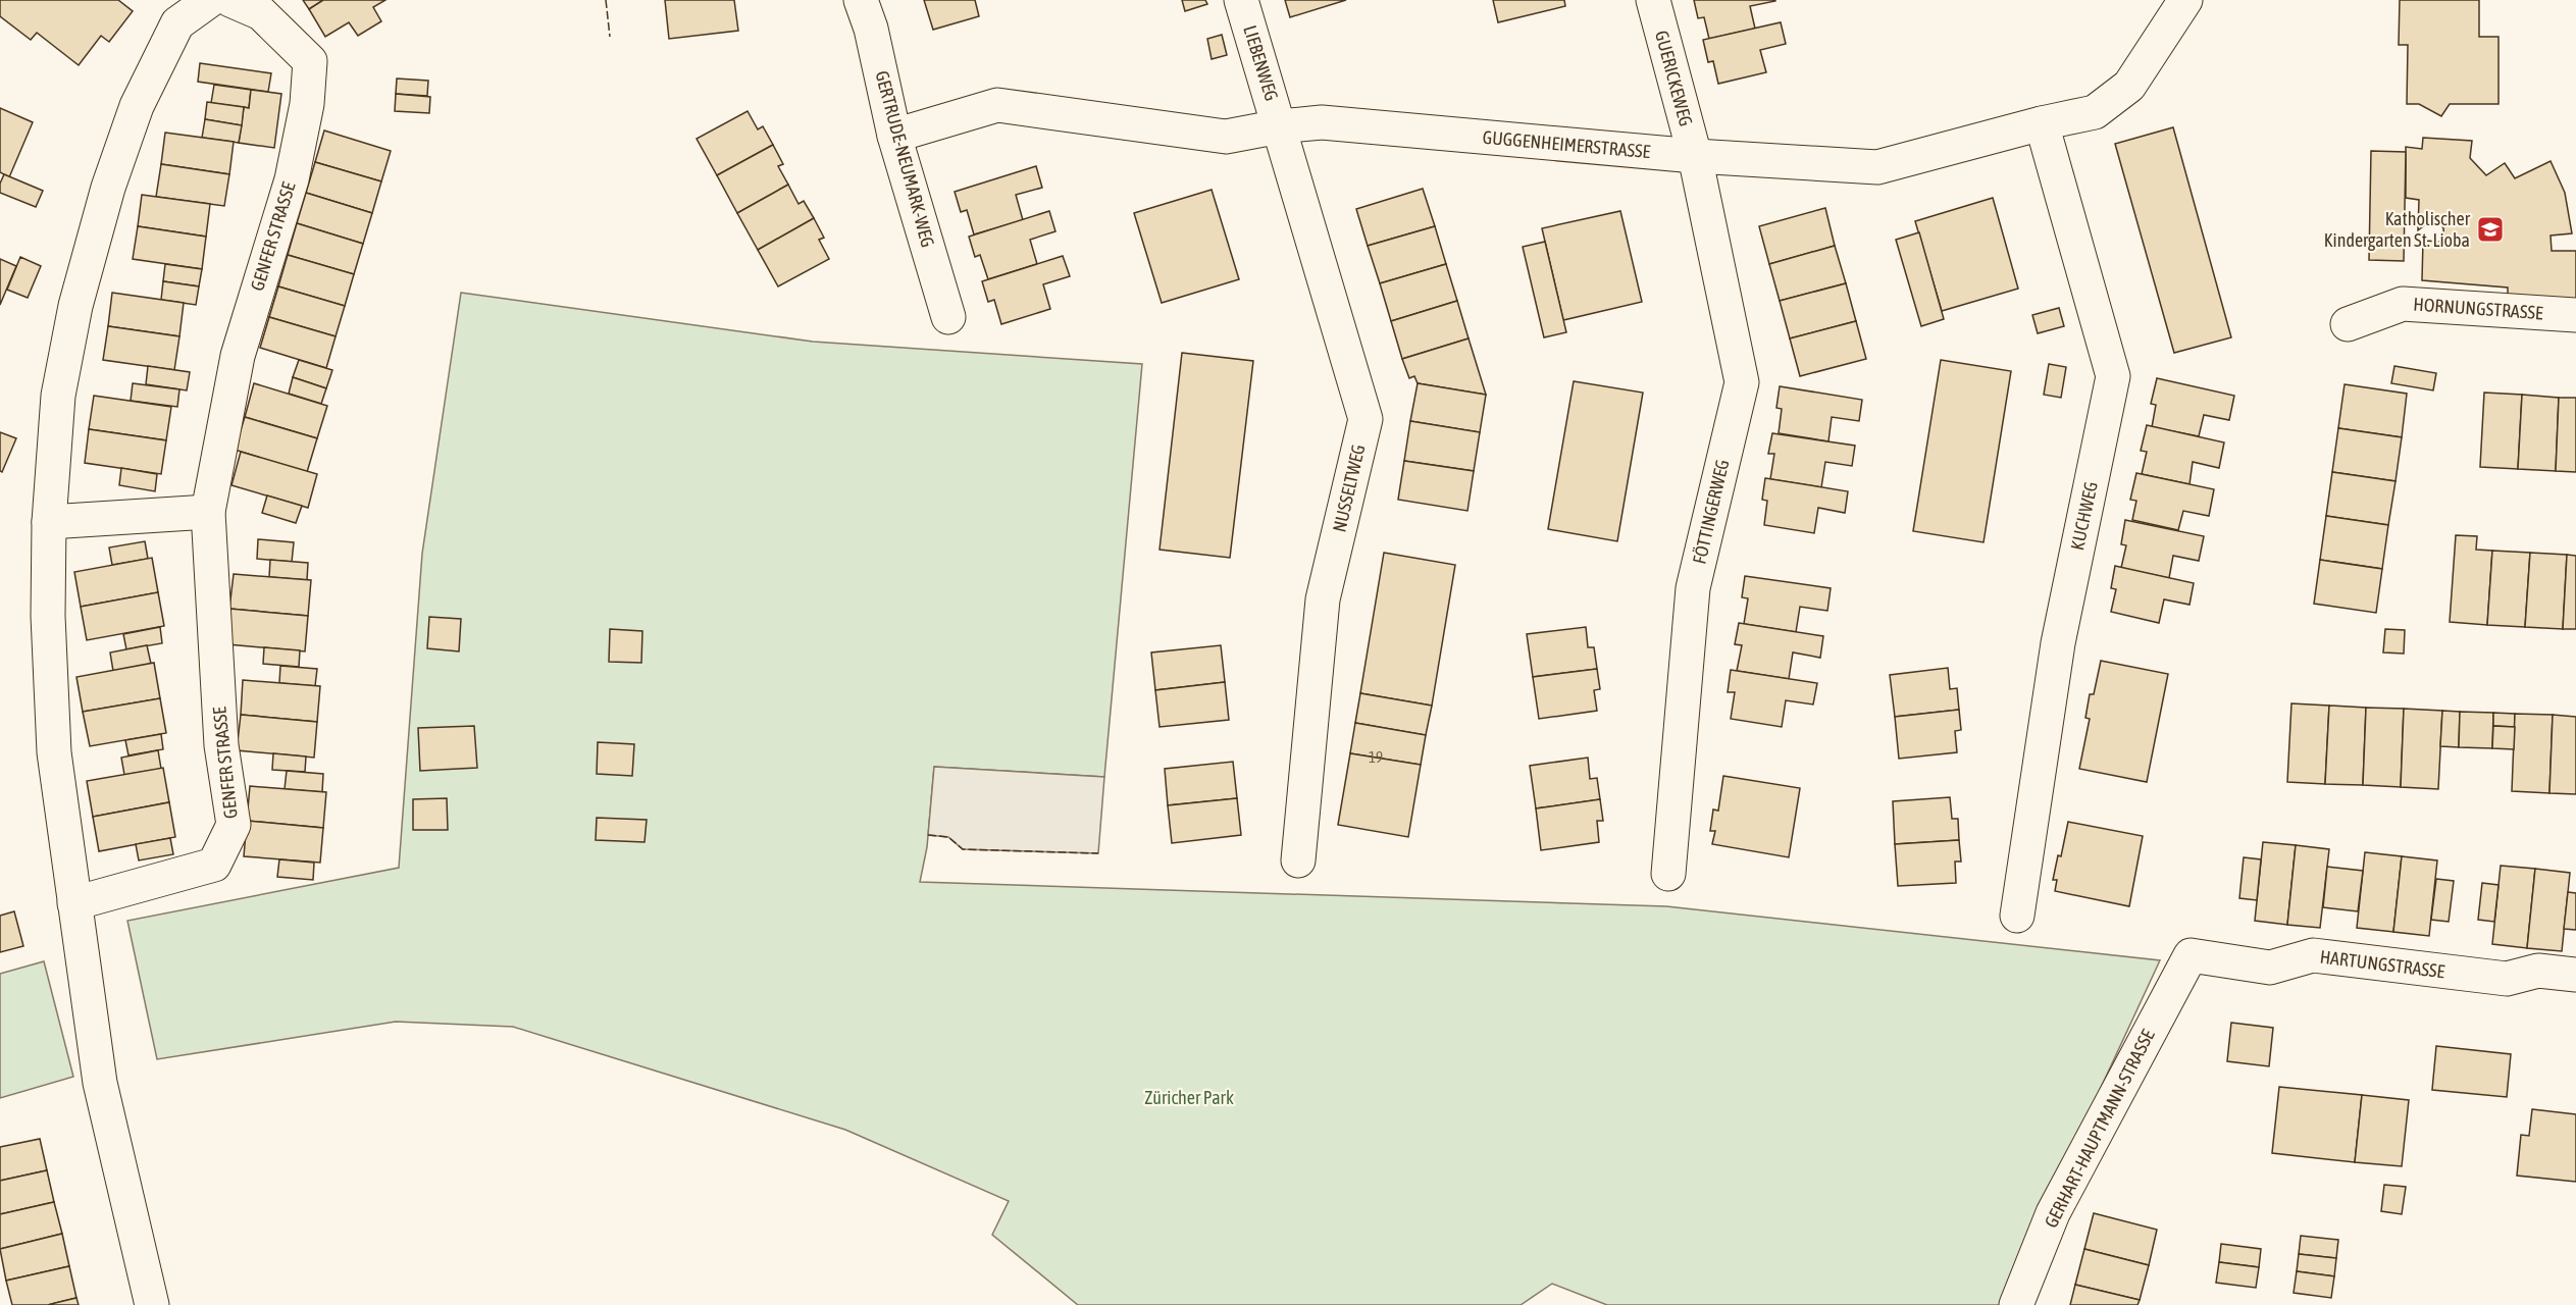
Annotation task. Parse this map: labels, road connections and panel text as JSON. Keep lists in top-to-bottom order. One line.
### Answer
{"streets":{"street":["LIEBENWEG","GUERICKEWEG","GUGGENHEIMERSTRASSE","GERTRUDE-NEUMARK-WEG","GENFER STRASSE","HORNUNGSTRASSE","NUSSELTWEG","FÖTTINGERWEG","KUCHWEG","HARTUNGSTRASSE","GERHART-HAUPTMANN-STRASSE"]},"crossings":[["LIEBENWEG","GUGGENHEIMERSTRASSE"],["LIEBENWEG","NUSSELTWEG"],["GUERICKEWEG","GUGGENHEIMERSTRASSE"],["GUERICKEWEG","FÖTTINGERWEG"],["GUGGENHEIMERSTRASSE","GERTRUDE-NEUMARK-WEG"],["GUGGENHEIMERSTRASSE","NUSSELTWEG"],["GUGGENHEIMERSTRASSE","FÖTTINGERWEG"],["GUGGENHEIMERSTRASSE","KUCHWEG"],["HARTUNGSTRASSE","GERHART-HAUPTMANN-STRASSE"]],"parks":["Züricher Park"],"places":{"school or university":["Katholischer Kindergarten St. Lioba"]},"house_numbers":["19"]}
